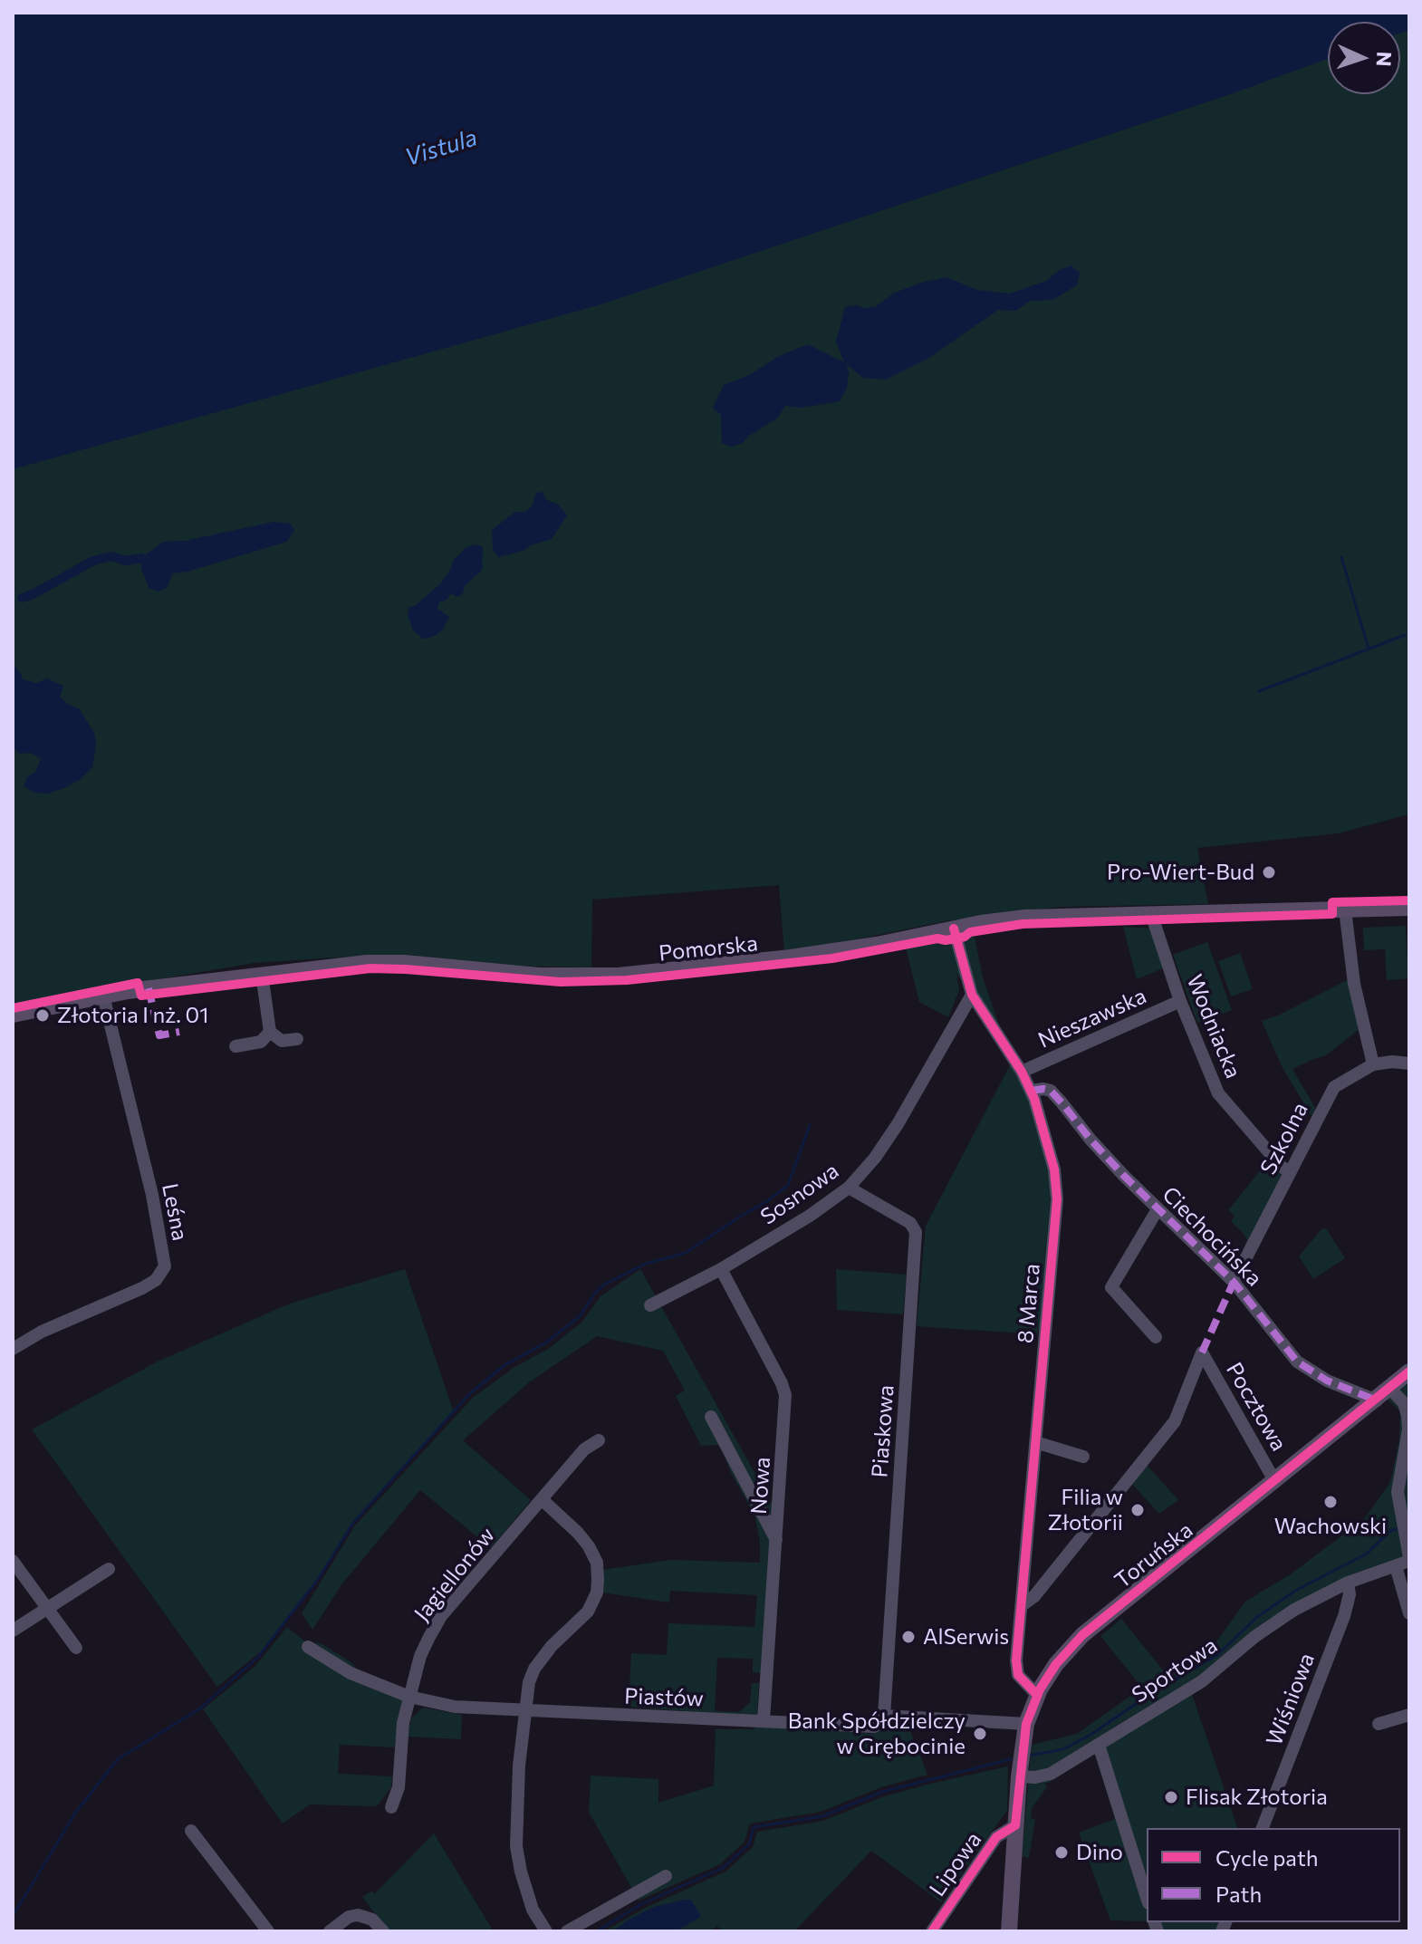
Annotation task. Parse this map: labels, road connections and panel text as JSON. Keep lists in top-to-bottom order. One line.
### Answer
{"streets":{"main road":["Pomorska","Toruńska"],"street":["Nieszawska","Wodniacka","Szkolna","Sosnowa","Leśna","Ciechocińska","8 Marca","Pocztowa","Piaskowa","Nowa","Jagiellonów","Sportowa","Piastów","Wiśniowa","Lipowa"]},"crossings":[["Pomorska","Wodniacka"],["Pomorska","Leśna"],["Pomorska","8 Marca"],["Nieszawska","Wodniacka"],["Nieszawska","8 Marca"],["Wodniacka","Szkolna"],["Szkolna","Ciechocińska"],["Sosnowa","8 Marca"],["Sosnowa","Piaskowa"],["Sosnowa","Nowa"],["Ciechocińska","8 Marca"],["Ciechocińska","Toruńska"],["8 Marca","Pocztowa"],["8 Marca","Toruńska"],["Pocztowa","Toruńska"],["Piaskowa","Piastów"],["Nowa","Piastów"],["Toruńska","Sportowa"],["Toruńska","Piastów"],["Toruńska","Lipowa"],["Jagiellonów","Piastów"],["Sportowa","Wiśniowa"]],"water":["Vistula"],"places":["Pro-Wiert-Bud","Złotoria I nż. 01","Wachowski","Filia w Złotorii","AlSerwis","Bank Spółdzielczy w Grębocinie","Flisak Złotoria","Dino"],"legend":["Cycle path","Path"],"north":"right"}
